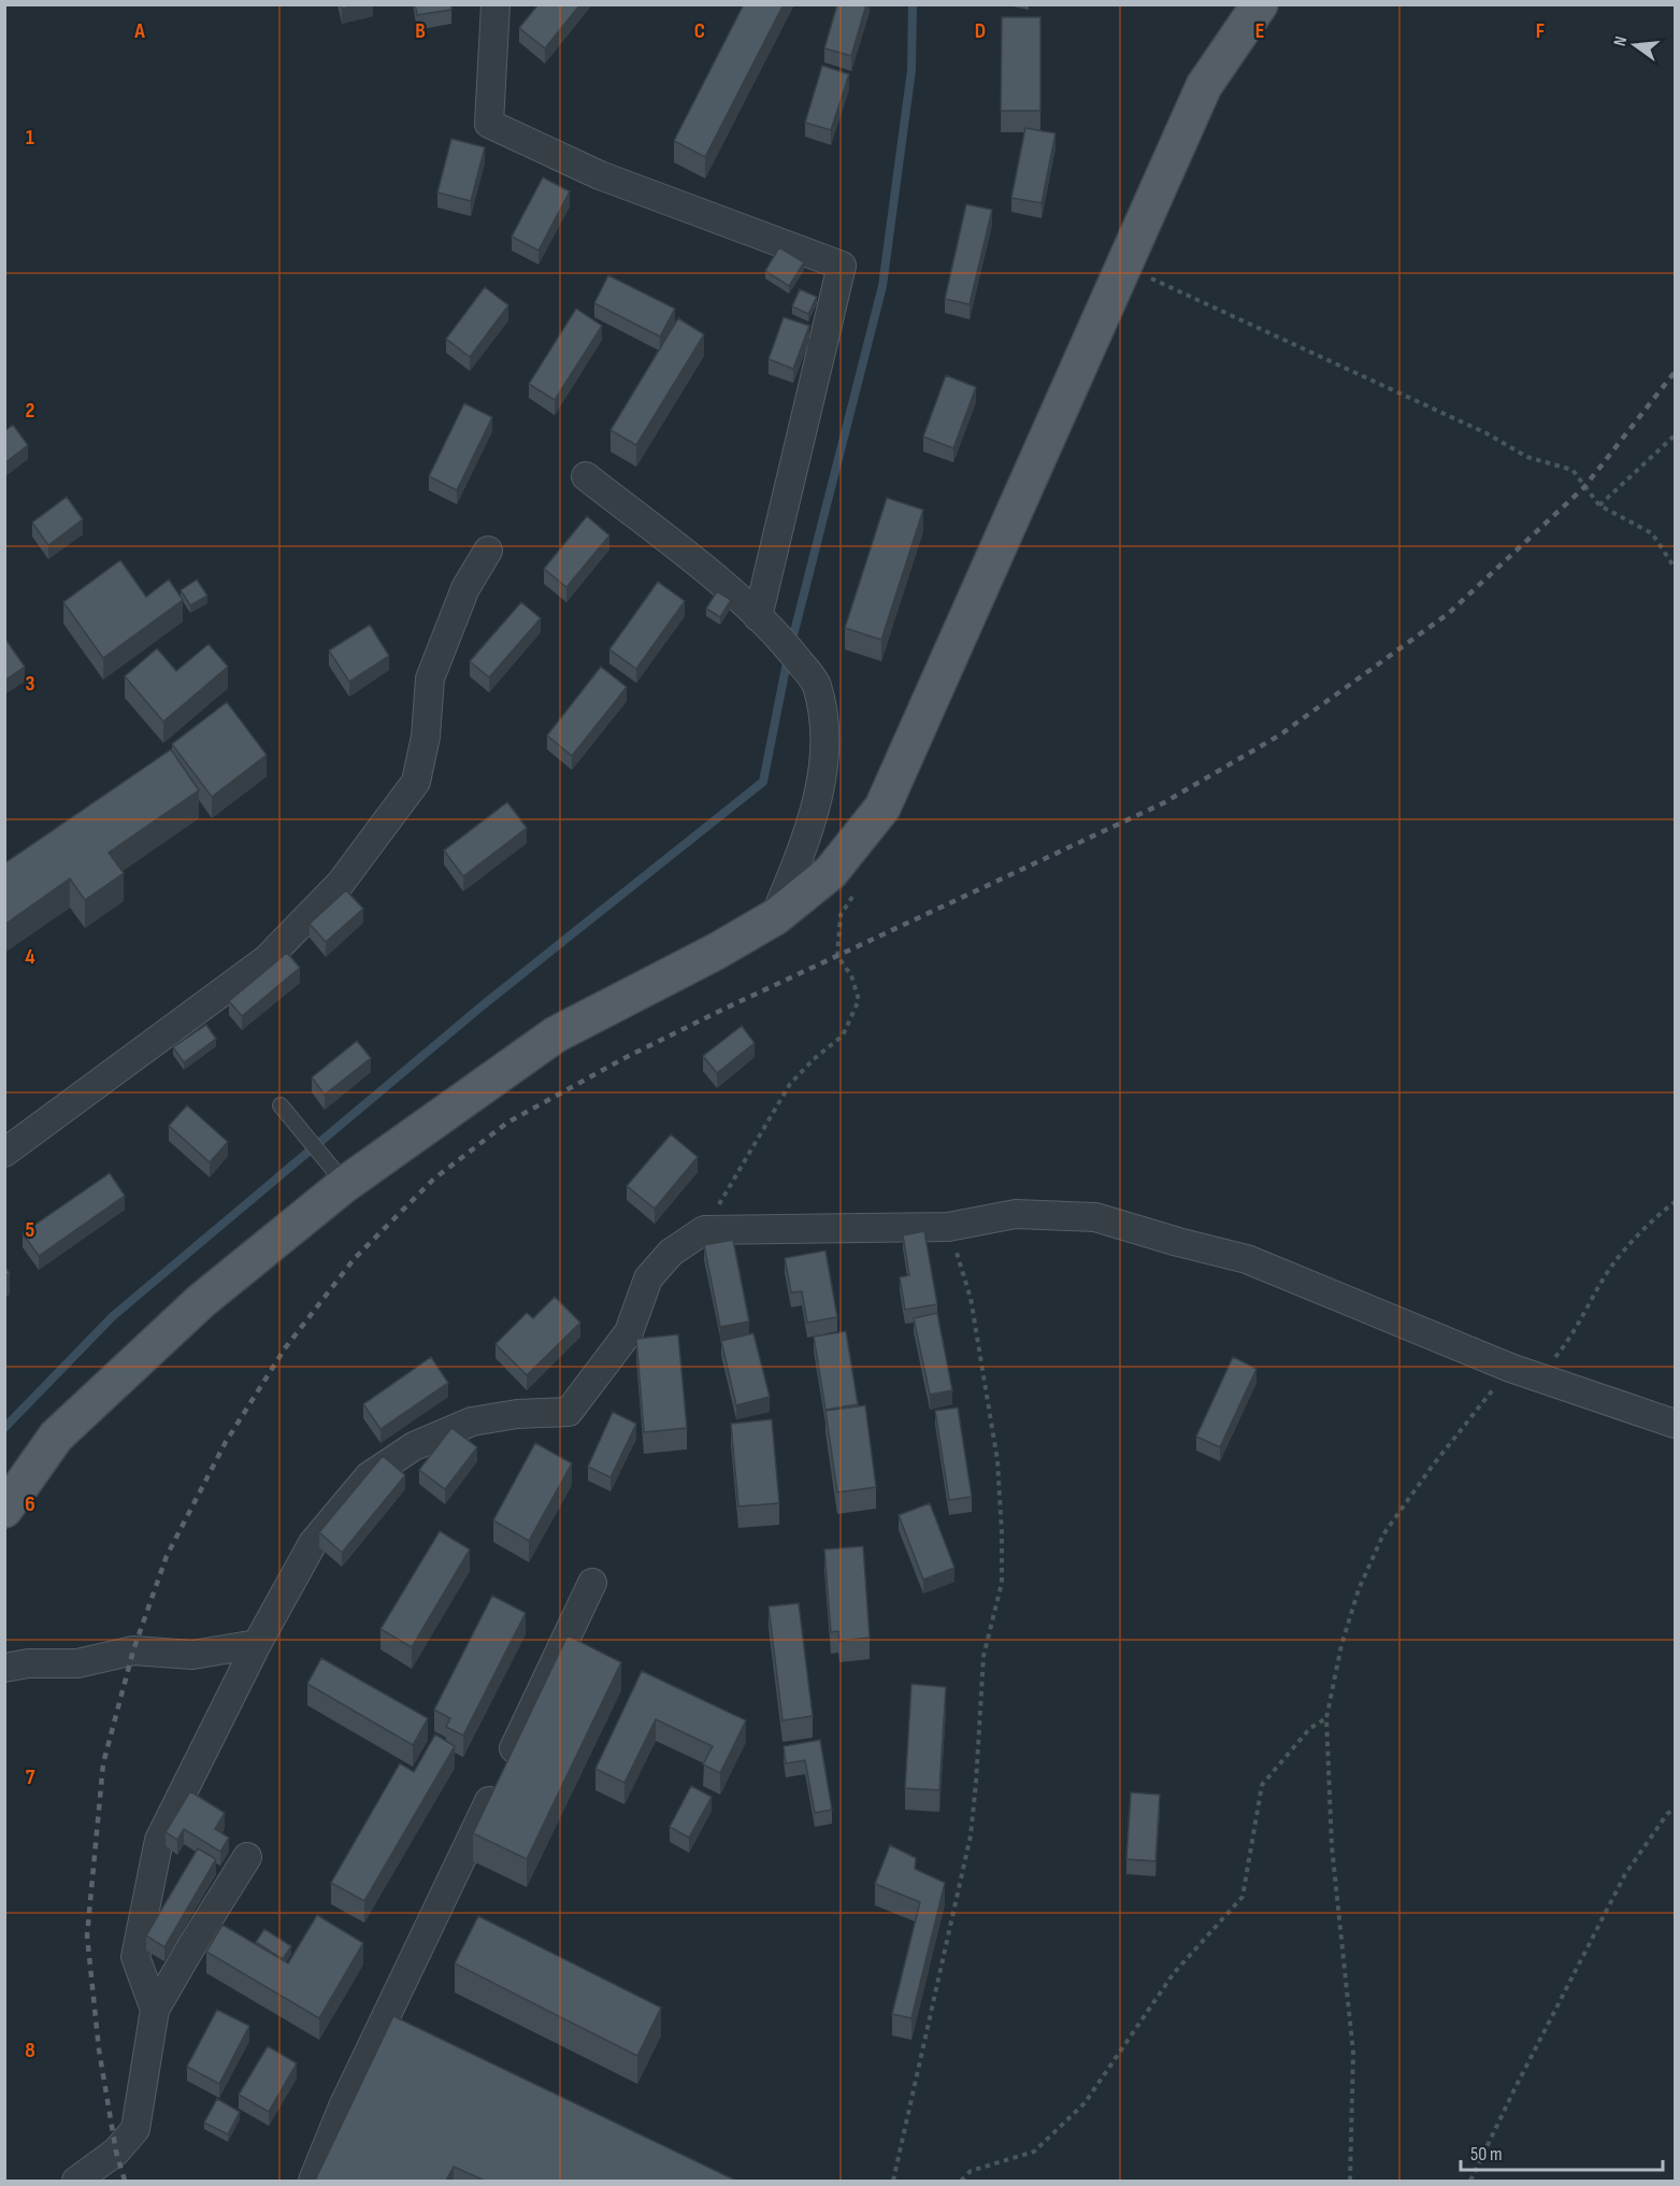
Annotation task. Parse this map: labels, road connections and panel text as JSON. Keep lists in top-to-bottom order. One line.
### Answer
{"scale_bar":"50 m","north":"left","grid":{"columns":["A","B","C","D","E","F"],"rows":["1","2","3","4","5","6","7","8"]}}
